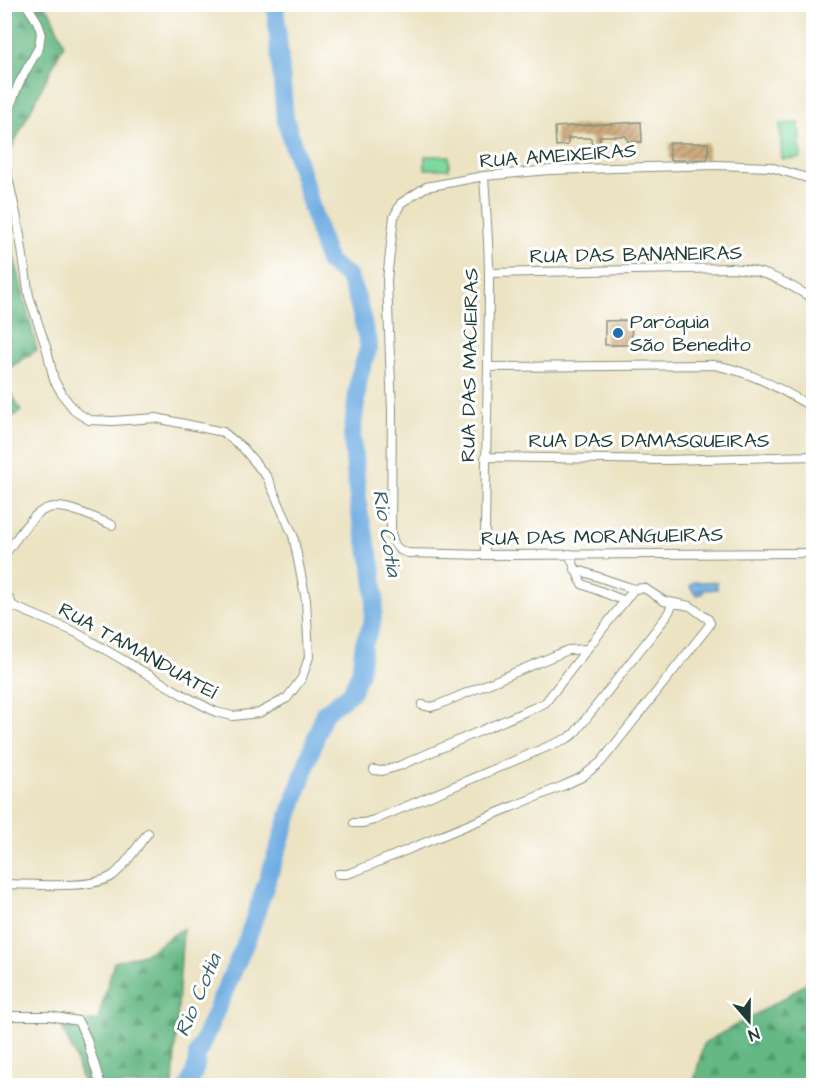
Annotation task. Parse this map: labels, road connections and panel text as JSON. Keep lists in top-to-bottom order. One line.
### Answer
{"streets":{"street":["RUA AMEIXEIRAS","RUA DAS BANANEIRAS","RUA DAS MACIEIRAS","RUA DAS DAMASQUEIRAS","RUA DAS MORANGUEIRAS","RUA TAMANDUATEÍ"]},"crossings":[["RUA AMEIXEIRAS","RUA DAS MACIEIRAS"],["RUA AMEIXEIRAS","RUA DAS MORANGUEIRAS"],["RUA DAS BANANEIRAS","RUA DAS MACIEIRAS"],["RUA DAS MACIEIRAS","RUA DAS DAMASQUEIRAS"],["RUA DAS MACIEIRAS","RUA DAS MORANGUEIRAS"]],"water":["Rio Cotia"],"places":["Paróquia São Benedito"],"north":"bottom"}
